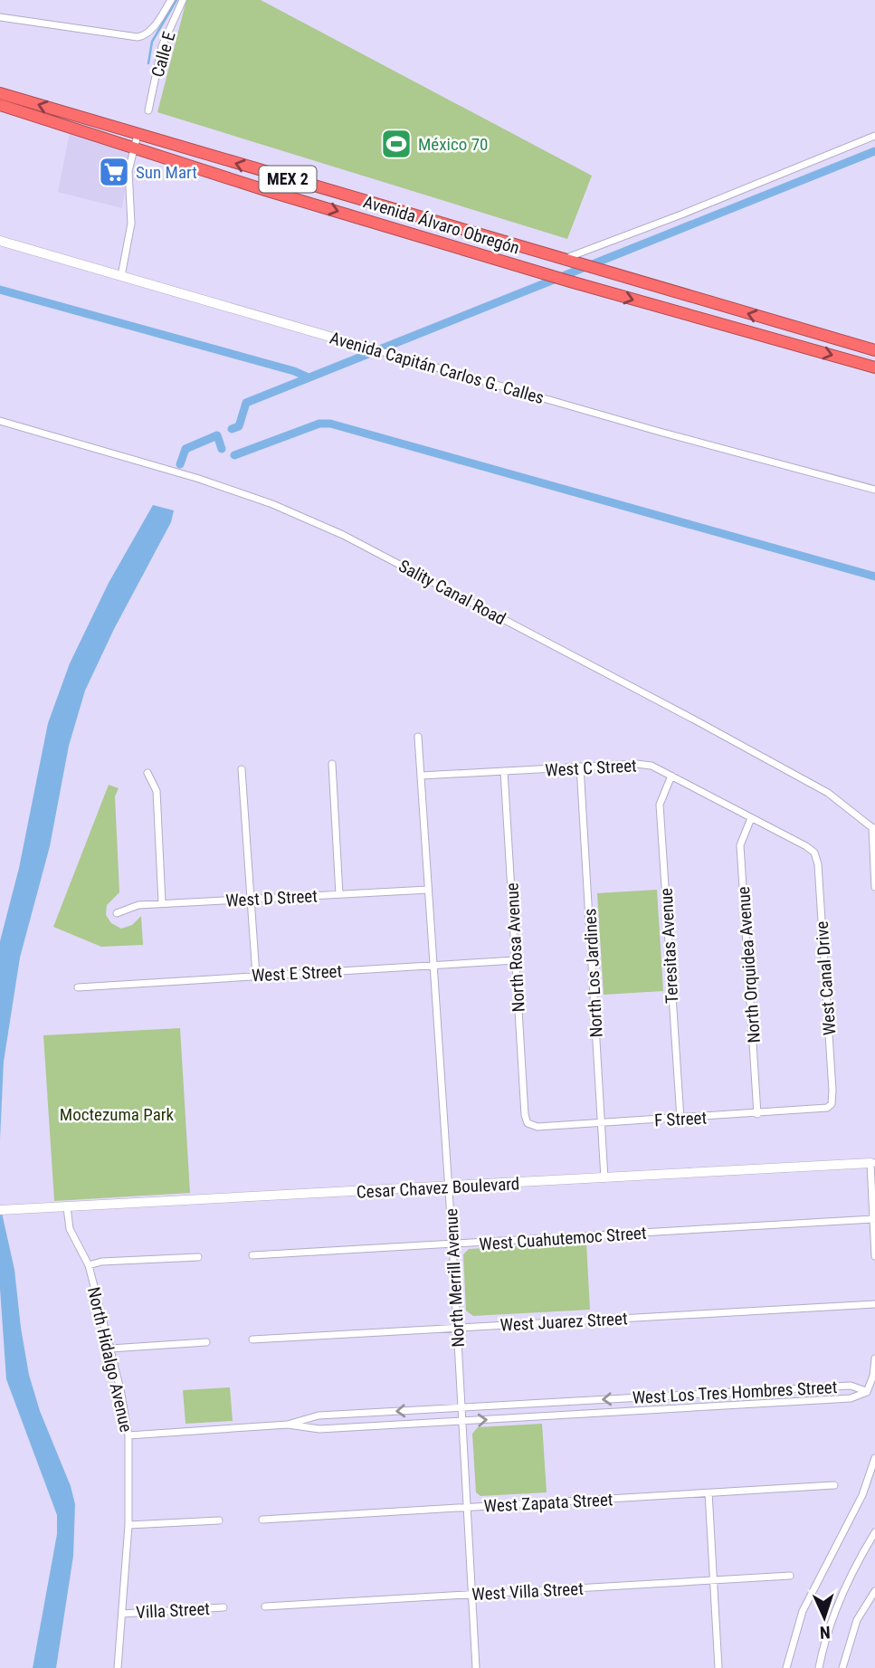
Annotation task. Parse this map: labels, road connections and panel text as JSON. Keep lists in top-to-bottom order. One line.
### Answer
{"streets":{"highway":["MEX 2","Avenida Álvaro Obregón"],"street":["Calle E","Avenida Capitán Carlos G. Calles","Sality Canal Road","West C Street","West D Street","Teresitas Avenue","North Rosa Avenue","North Orquidea Avenue","West E Street","North Los Jardines","West Canal Drive","F Street","Cesar Chavez Boulevard","West Cuahutemoc Street","North Merrill Avenue","West Juarez Street","North Hidalgo Avenue","West Los Tres Hombres Street","West Zapata Street","West Villa Street","Villa Street"]},"crossings":[["West C Street","Teresitas Avenue"],["West C Street","North Rosa Avenue"],["West C Street","North Orquidea Avenue"],["West C Street","North Los Jardines"],["West C Street","West Canal Drive"],["West C Street","North Merrill Avenue"],["West D Street","North Merrill Avenue"],["Teresitas Avenue","F Street"],["North Rosa Avenue","West E Street"],["North Rosa Avenue","F Street"],["North Orquidea Avenue","F Street"],["West E Street","North Merrill Avenue"],["North Los Jardines","F Street"],["North Los Jardines","Cesar Chavez Boulevard"],["West Canal Drive","F Street"],["Cesar Chavez Boulevard","North Merrill Avenue"],["Cesar Chavez Boulevard","North Hidalgo Avenue"],["West Cuahutemoc Street","North Merrill Avenue"],["North Merrill Avenue","West Juarez Street"],["North Merrill Avenue","West Los Tres Hombres Street"],["North Merrill Avenue","West Zapata Street"],["North Merrill Avenue","West Villa Street"],["North Hidalgo Avenue","West Los Tres Hombres Street"],["North Hidalgo Avenue","Villa Street"]],"parks":["Moctezuma Park"],"places":{"sports":["México 70"],"supermarket":["Sun Mart"]},"north":"bottom"}
